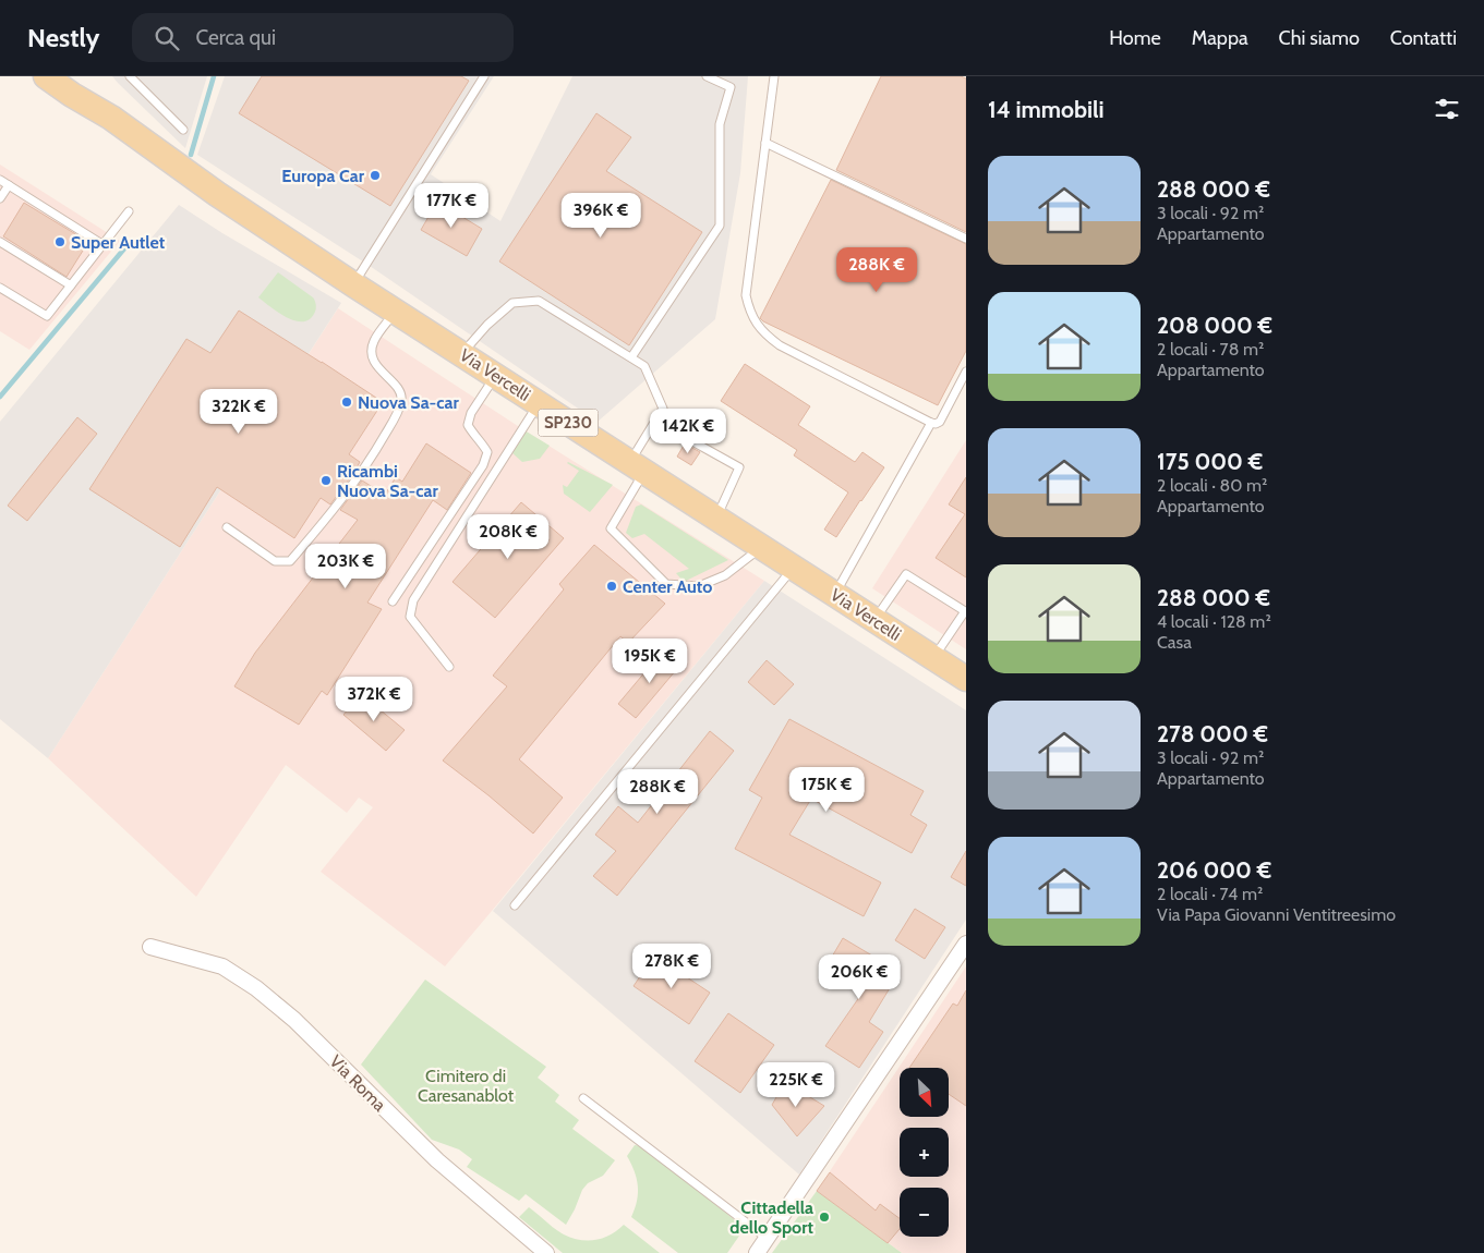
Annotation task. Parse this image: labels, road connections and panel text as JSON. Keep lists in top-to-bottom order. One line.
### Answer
{"streets":{"main road":["Via Vercelli","SP230"],"street":["Via Roma"]},"parks":["Cimitero di Caresanablot"],"places":["Europa Car","Super Autlet","Nuova Sa-car","Ricambi Nuova Sa-car","Center Auto","Cittadella dello Sport"],"north":"bottom right","page":{"header":"Nestly","search":"Cerca qui","nav":["Home","Mappa","Chi siamo","Contatti"],"heading":"14 immobili","list":[{"name":"288 000 €","note":"3 locali · 92 m² · Appartamento"},{"name":"208 000 €","note":"2 locali · 78 m² · Appartamento"},{"name":"175 000 €","note":"2 locali · 80 m² · Appartamento"},{"name":"288 000 €","note":"4 locali · 128 m² · Casa"},{"name":"278 000 €","note":"3 locali · 92 m² · Appartamento"},{"name":"206 000 €","note":"2 locali · 74 m² · Via Papa Giovanni Ventitreesimo"}],"price":["177K €","396K €","288K €","322K €","142K €","208K €","203K €","195K €","372K €","175K €","288K €","278K €","206K €","225K €"],"map_buttons":["+","−"]}}
